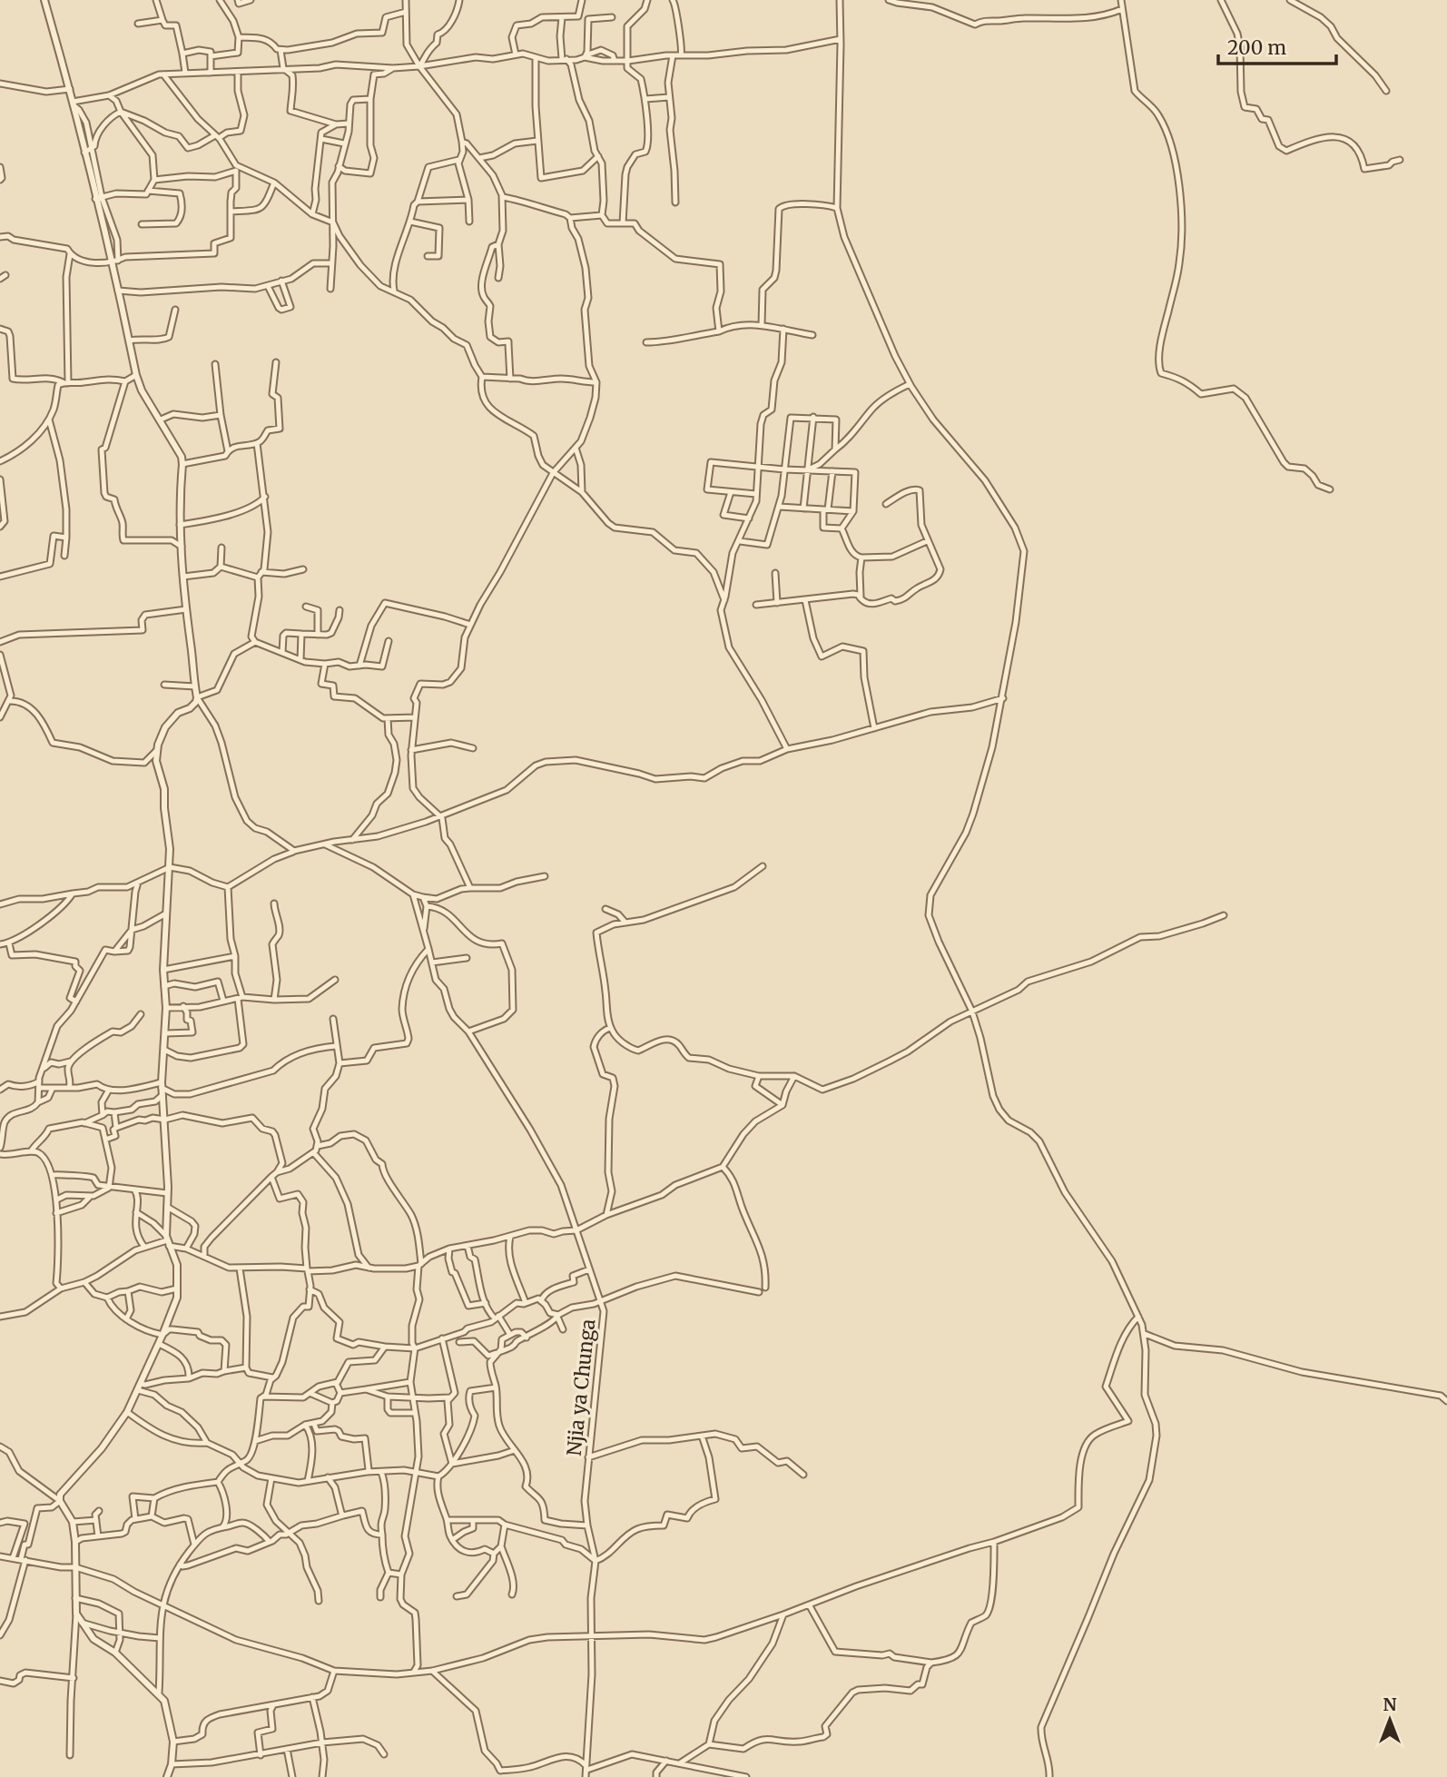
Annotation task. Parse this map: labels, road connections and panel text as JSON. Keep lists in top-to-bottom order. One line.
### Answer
{"streets":{"street":["Njia ya Chunga"]},"scale_bar":"200 m","north":"top"}
